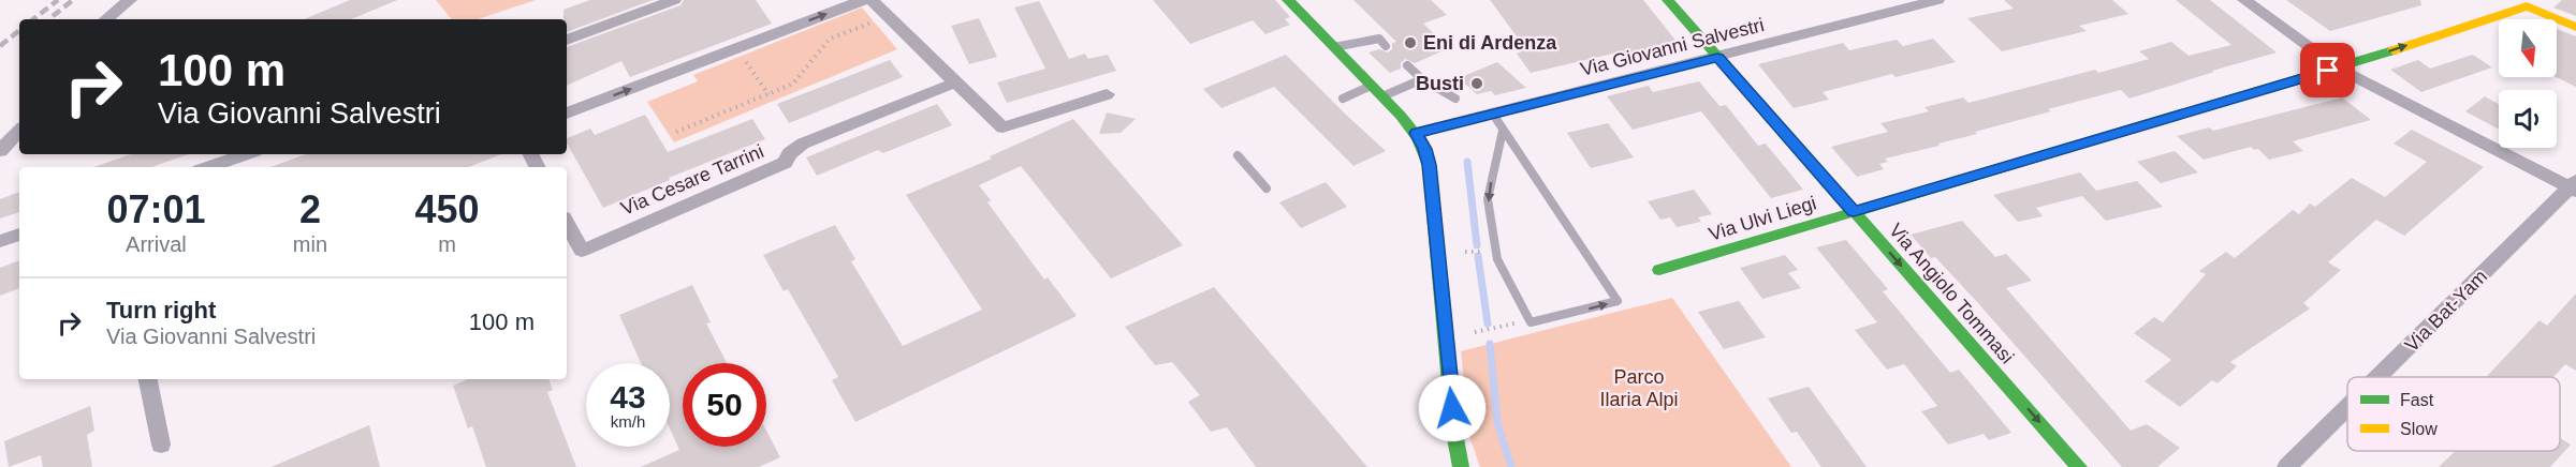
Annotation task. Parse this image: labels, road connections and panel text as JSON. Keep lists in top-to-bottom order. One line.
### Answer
{"streets":{"street":["Via Giovanni Salvestri","Via Cesare Tarrini","Via Ulvi Liegi","Via Angiolo Tommasi","Via Bat-Yam"]},"crossings":[["Via Giovanni Salvestri","Via Angiolo Tommasi"],["Via Ulvi Liegi","Via Angiolo Tommasi"]],"one_way":["Via Angiolo Tommasi"],"parks":["Parco Ilaria Alpi"],"places":["Eni di Ardenza","Busti"],"legend":["Fast","Slow"],"north":"bottom","page":{"turn":["100 m","Via Giovanni Salvestri"],"eta":["07:01","Arrival","2","min","450","m"],"list":[{"name":"Turn right","note":"Via Giovanni Salvestri","value":"100 m"}],"speed":"43 km/h","limit":"50"}}
